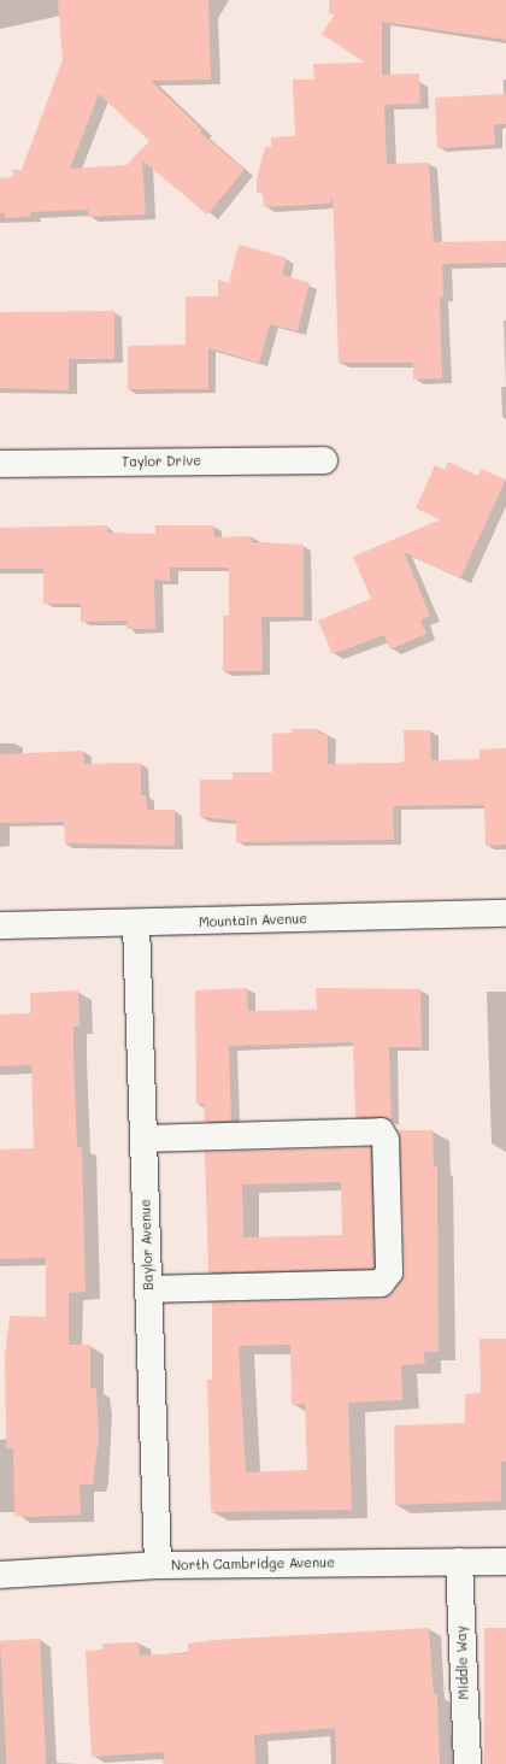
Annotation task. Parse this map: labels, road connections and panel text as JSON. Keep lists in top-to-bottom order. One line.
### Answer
{"streets":{"street":["Taylor Drive","Mountain Avenue","Baylor Avenue","North Cambridge Avenue","Middle Way"]},"crossings":[["Mountain Avenue","Baylor Avenue"],["Baylor Avenue","North Cambridge Avenue"],["North Cambridge Avenue","Middle Way"]]}
